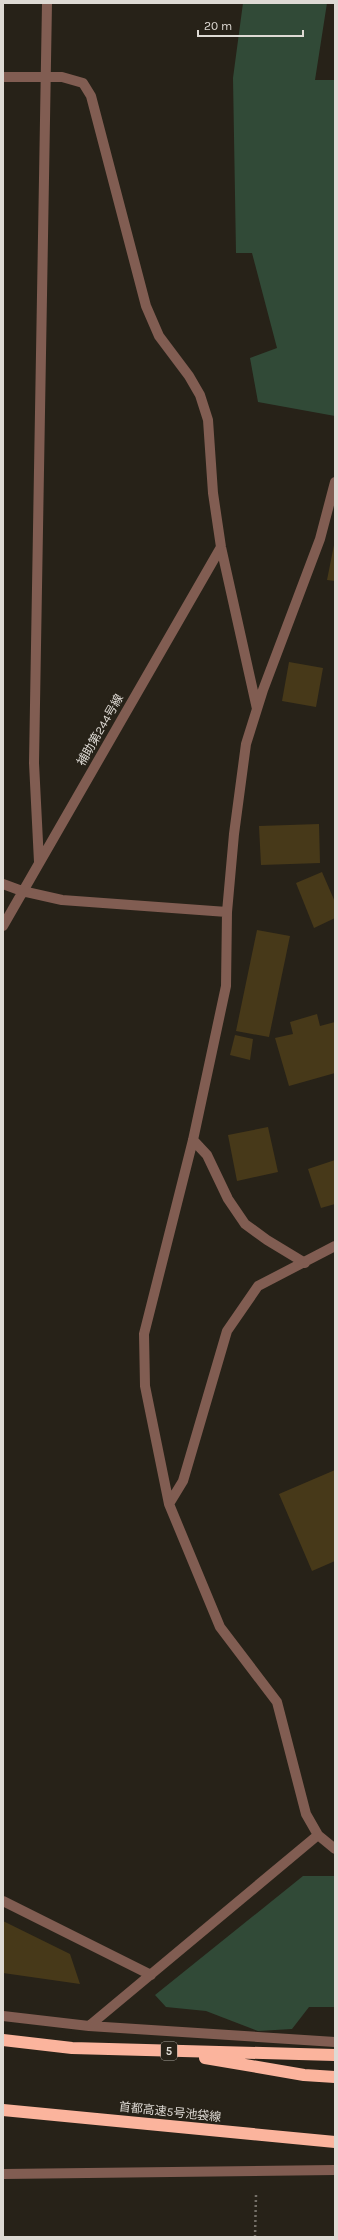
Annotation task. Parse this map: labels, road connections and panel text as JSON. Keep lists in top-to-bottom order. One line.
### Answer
{"streets":{"highway":["5","首都高速5号池袋線"],"street":["補助第244号線"]},"scale_bar":"20 m"}
